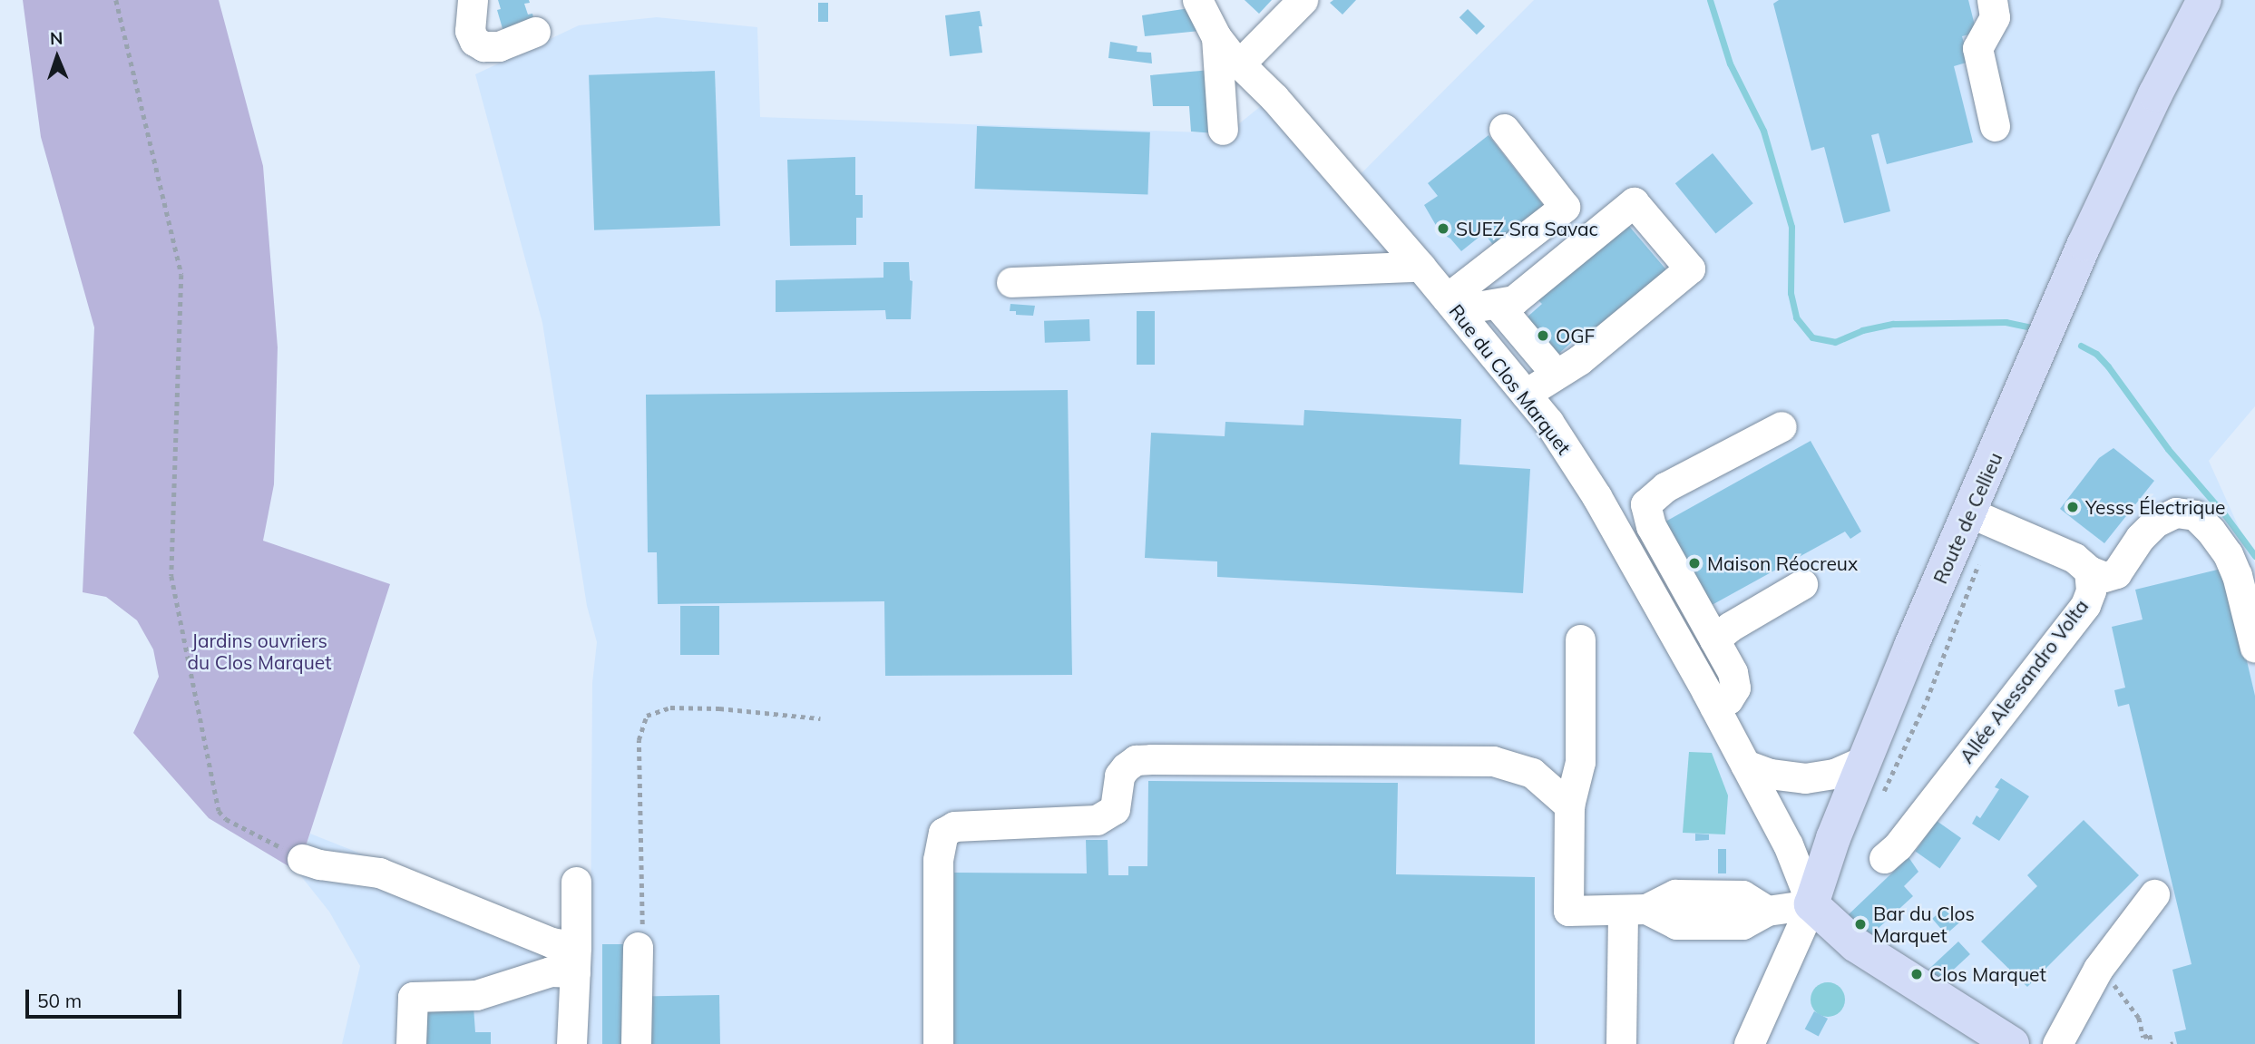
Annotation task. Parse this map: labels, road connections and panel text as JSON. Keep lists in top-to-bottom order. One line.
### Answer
{"streets":{"main road":["Route de Cellieu"],"street":["Rue du Clos Marquet","Allée Alessandro Volta"]},"crossings":[["Rue du Clos Marquet","Route de Cellieu"],["Route de Cellieu","Allée Alessandro Volta"]],"parks":["Jardins ouvriers du Clos Marquet"],"places":["SUEZ Sra Savac","OGF","Yesss Électrique","Maison Réocreux","Bar du Clos Marquet","Clos Marquet"],"scale_bar":"50 m","north":"top"}
